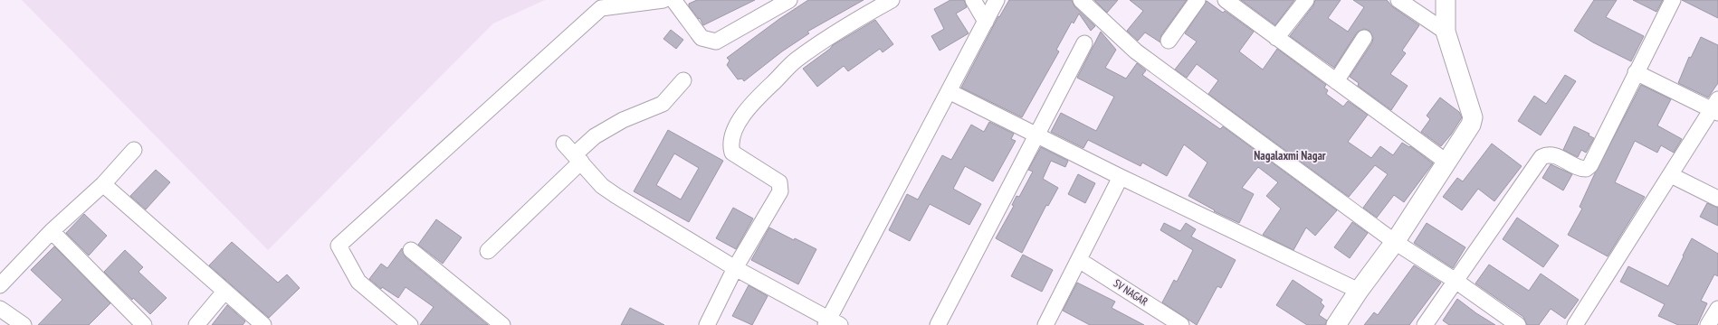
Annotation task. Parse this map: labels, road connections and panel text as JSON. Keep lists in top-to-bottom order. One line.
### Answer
{"streets":{"street":["SV NAGAR"]},"districts":["Nagalaxmi Nagar"]}
